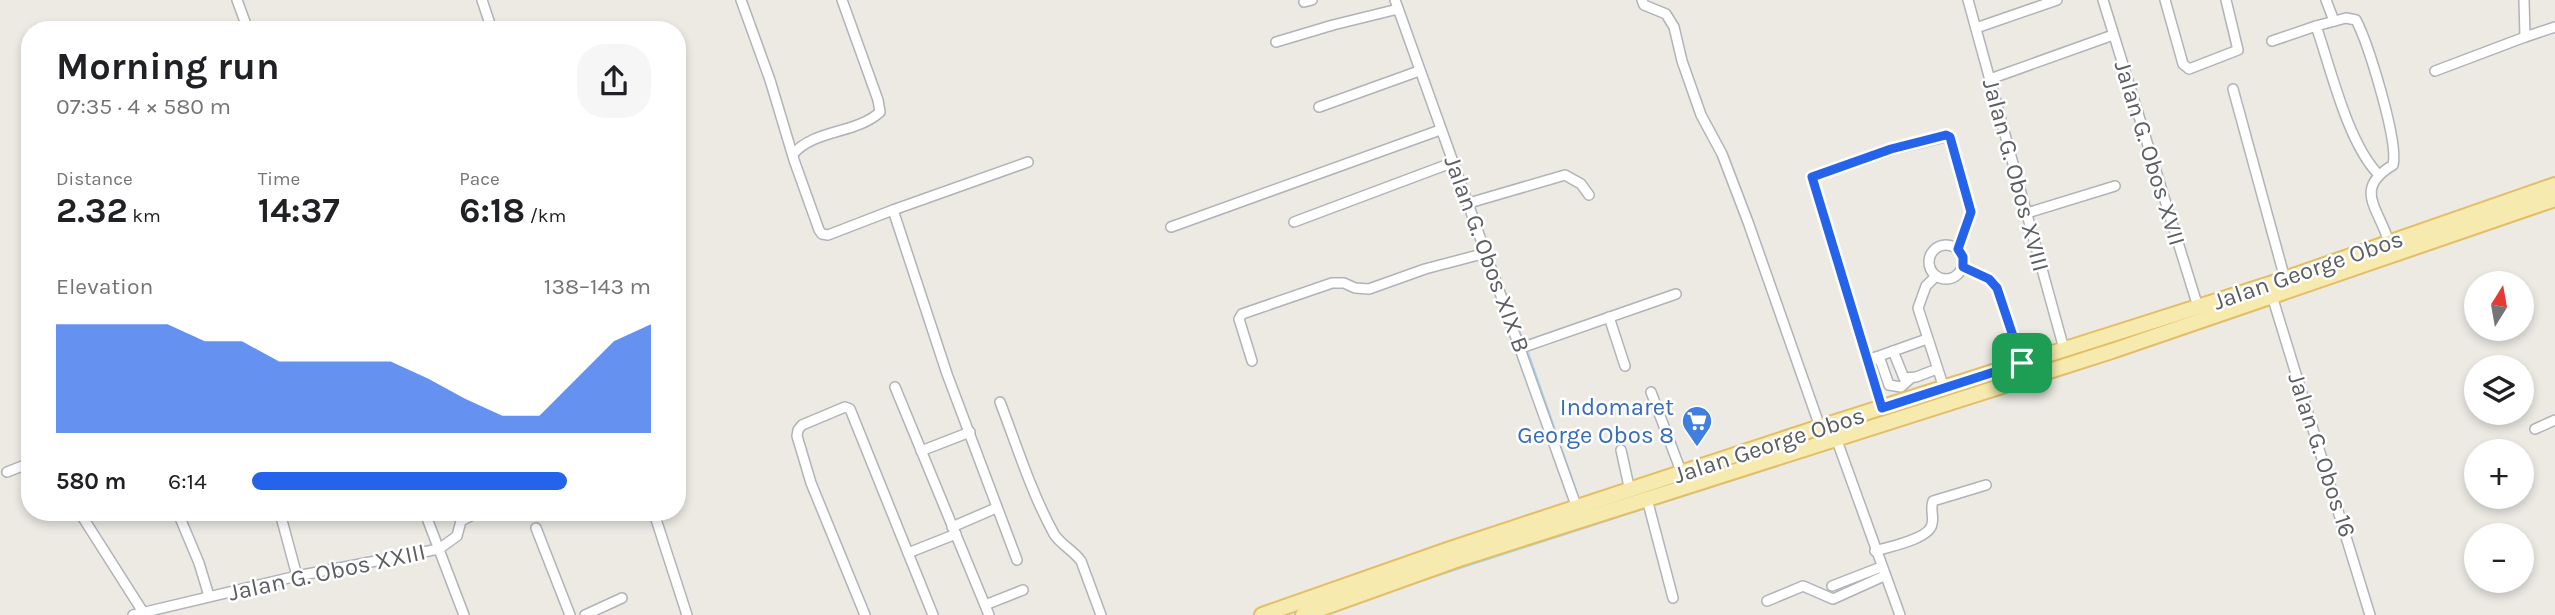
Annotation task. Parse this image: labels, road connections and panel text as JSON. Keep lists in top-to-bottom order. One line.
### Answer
{"streets":{"main road":["Jalan George Obos"],"street":["Jalan G. Obos XVII","Jalan G. Obos XVIII","Jalan G. Obos XIX B","Jalan G. Obos 16","Jalan G. Obos XXIII"]},"crossings":[["Jalan G. Obos XVII","Jalan George Obos"],["Jalan G. Obos XVIII","Jalan George Obos"],["Jalan G. Obos XIX B","Jalan George Obos"],["Jalan George Obos","Jalan G. Obos 16"]],"places":{"supermarket":["Indomaret George Obos 8"]},"north":"top","page":{"heading":["Morning run","07:35 · 4 × 580 m"],"stats":[["Distance","2.32 km"],["Time","14:37"],["Pace","6:18 /km"]],"chart":["Elevation","138–143 m"],"map_buttons":["+","−"],"list":[{"name":"580 m","note":"6:14"}]}}
